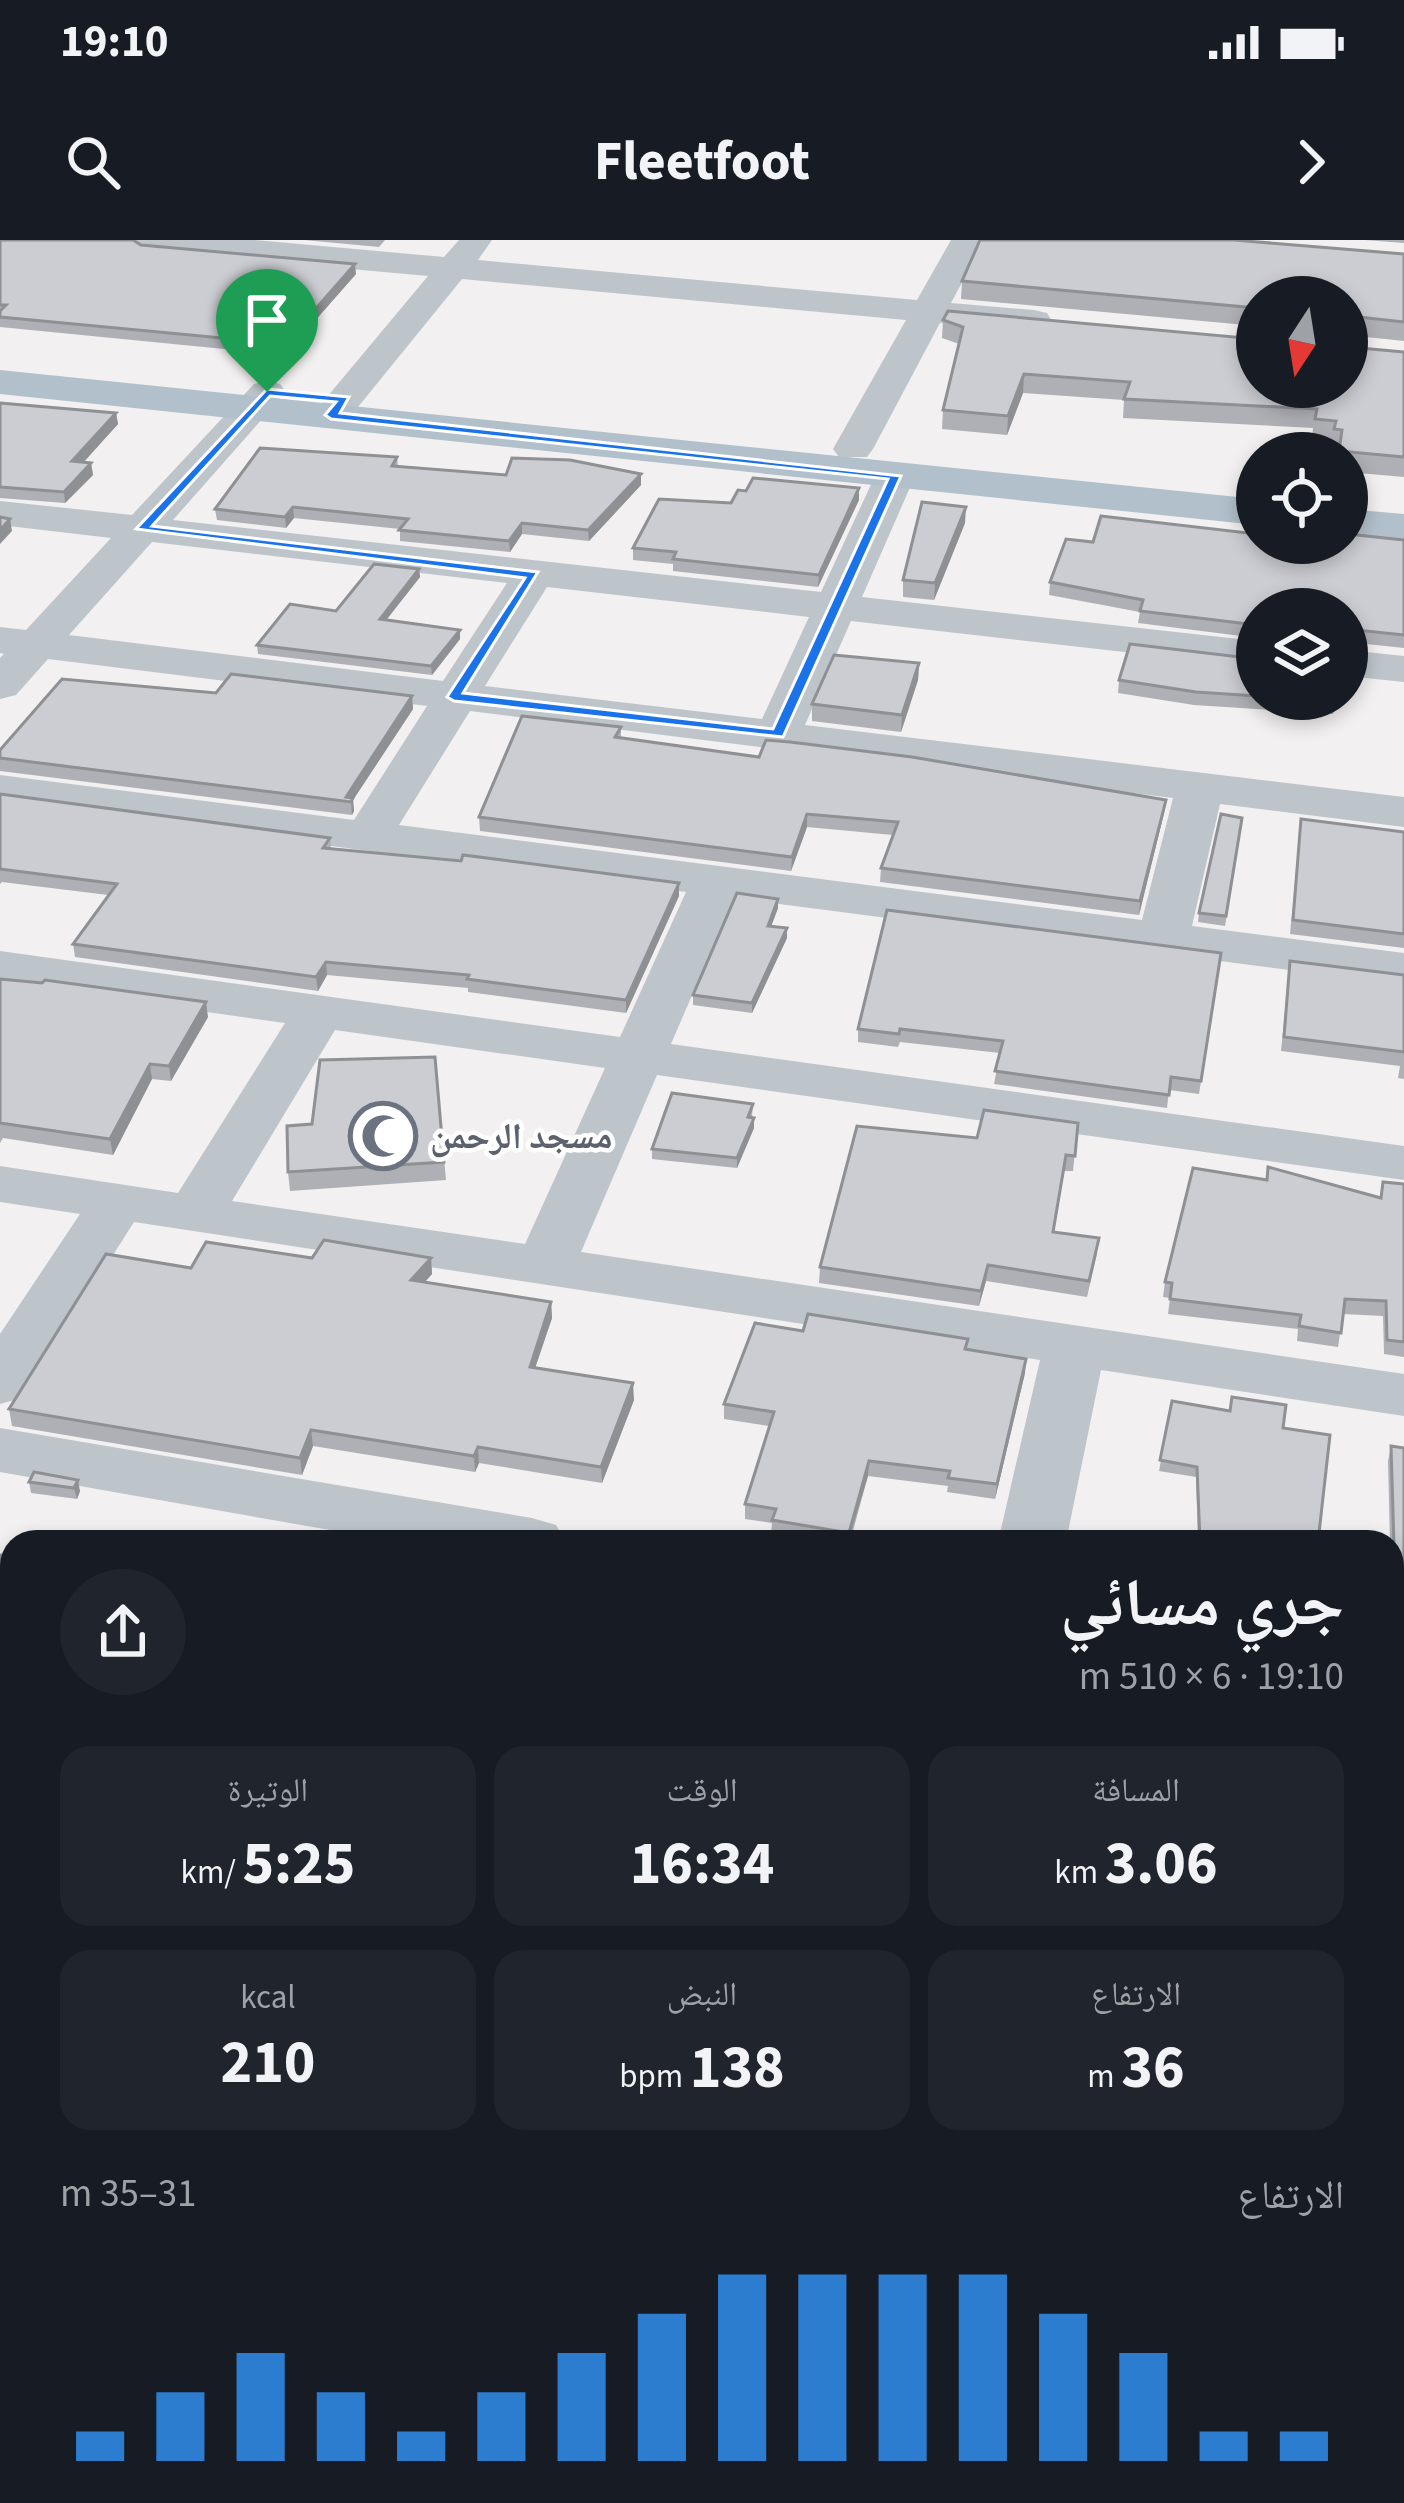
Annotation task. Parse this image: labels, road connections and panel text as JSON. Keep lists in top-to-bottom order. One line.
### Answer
{"places":{"mosque":["مسجد الرحمن"]},"north":"bottom","page":{"status":"19:10","header":"Fleetfoot","heading":["جري مسائي","19:10 · 6 × 510 m"],"stats":[["المسافة","3.06 km"],["الوقت","16:34"],["الوتيرة","5:25 /km"],["الارتفاع","36 m"],["النبض","138 bpm"],["kcal","210"]],"chart":["الارتفاع","31–35 m"]}}
